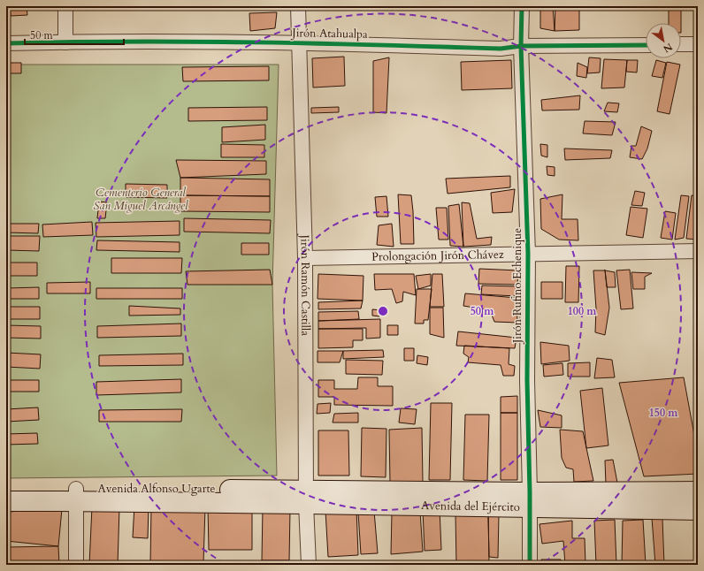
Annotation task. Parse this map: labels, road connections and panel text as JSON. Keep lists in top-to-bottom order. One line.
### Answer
{"streets":{"main road":["Avenida Alfonso Ugarte","Avenida del Ejército"],"street":["Jirón Atahualpa","Prolongación Jirón Chávez","Jirón Ramón Castilla","Jirón Rufino Echenique"]},"crossings":[["Jirón Atahualpa","Jirón Ramón Castilla"],["Jirón Atahualpa","Jirón Rufino Echenique"],["Prolongación Jirón Chávez","Jirón Ramón Castilla"],["Prolongación Jirón Chávez","Jirón Rufino Echenique"],["Jirón Ramón Castilla","Avenida Alfonso Ugarte"],["Jirón Ramón Castilla","Avenida del Ejército"],["Jirón Rufino Echenique","Avenida del Ejército"],["Avenida Alfonso Ugarte","Avenida del Ejército"]],"parks":["Cementerio General San Miguel Arcángel"],"scale_bar":"50 m","north":"bottom right","rings":["50 m","100 m","150 m"]}
